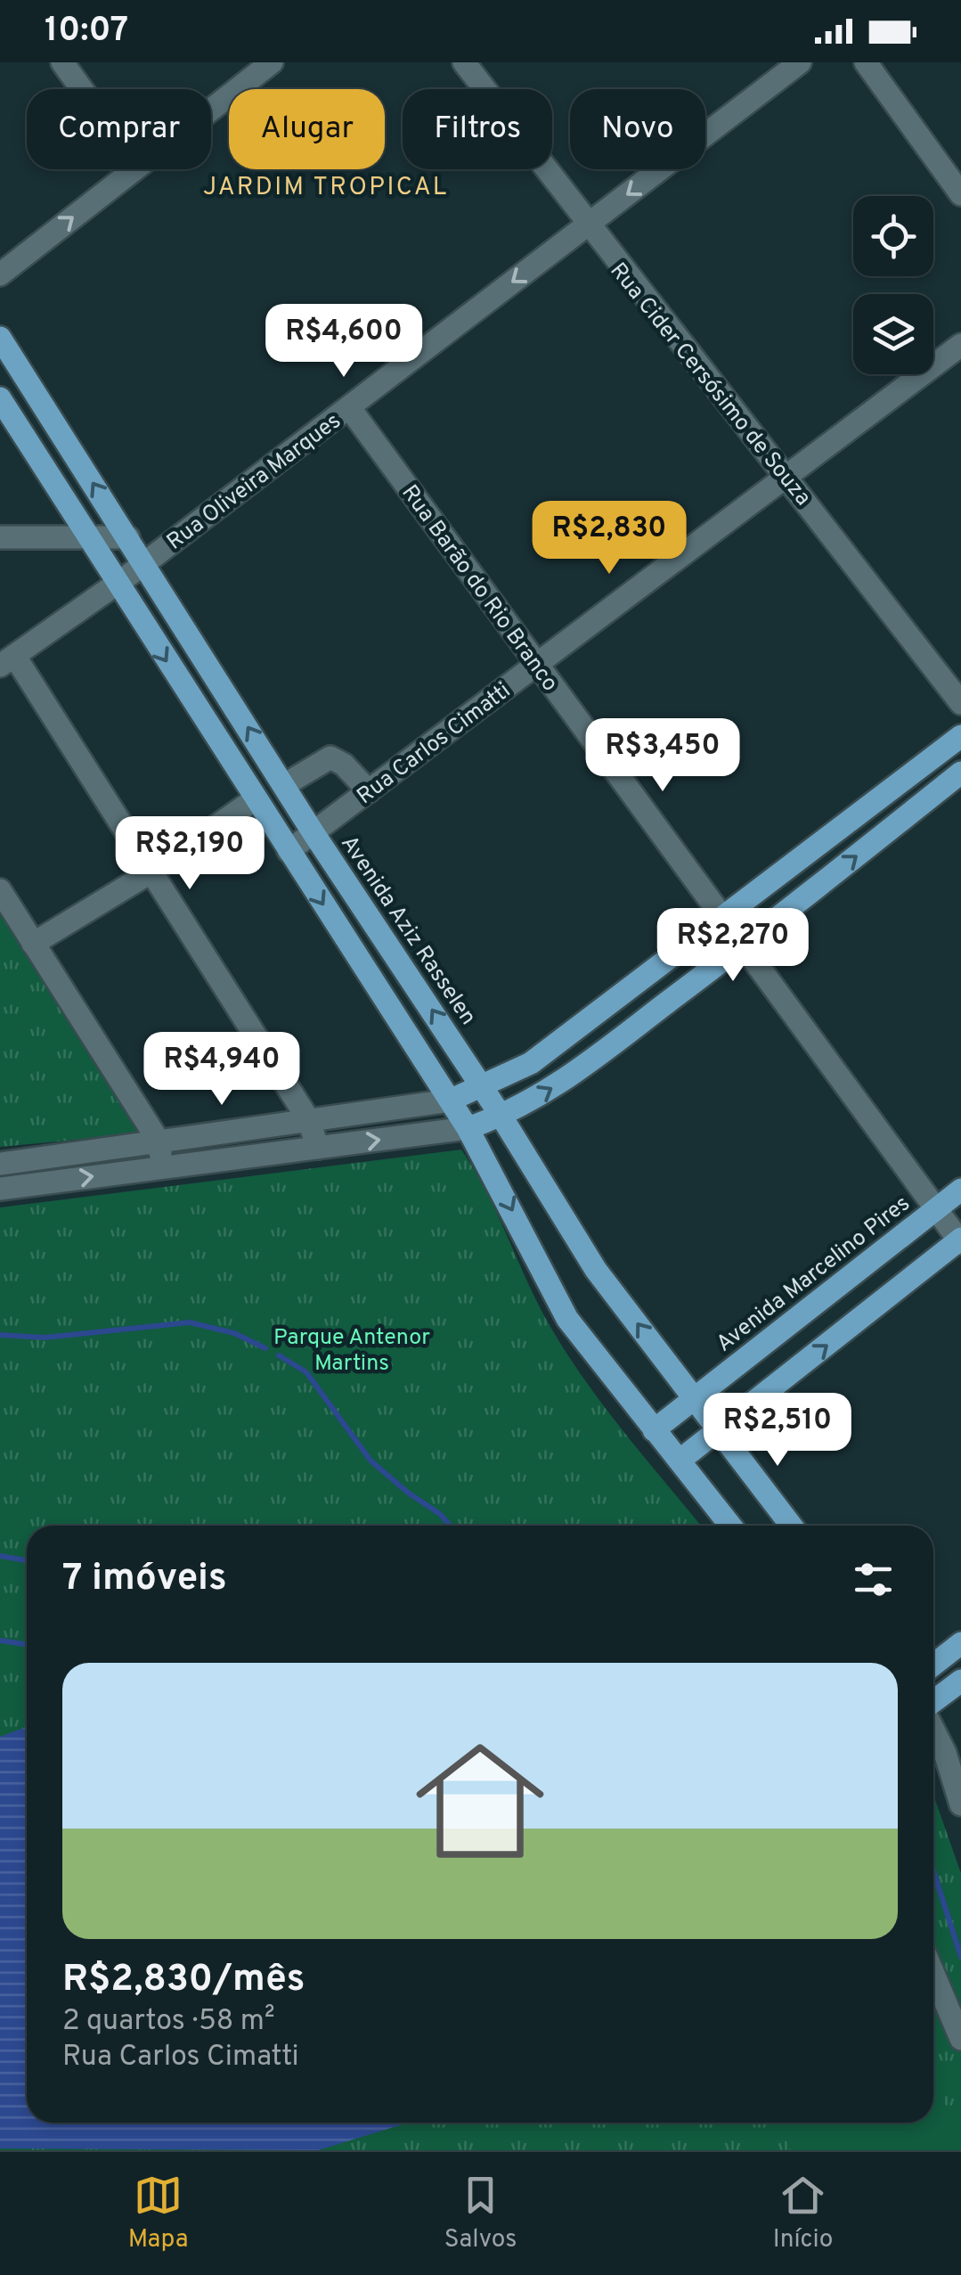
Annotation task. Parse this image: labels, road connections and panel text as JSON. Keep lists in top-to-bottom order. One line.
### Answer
{"streets":{"main road":["Avenida Aziz Rasselen","Avenida Marcelino Pires"],"street":["Rua Cider Cersósimo de Souza","Rua Oliveira Marques","Rua Barão do Rio Branco","Rua Carlos Cimatti"]},"crossings":[["Rua Cider Cersósimo de Souza","Rua Oliveira Marques"],["Rua Cider Cersósimo de Souza","Rua Carlos Cimatti"],["Rua Oliveira Marques","Rua Barão do Rio Branco"],["Rua Oliveira Marques","Avenida Aziz Rasselen"],["Rua Barão do Rio Branco","Rua Carlos Cimatti"],["Rua Barão do Rio Branco","Avenida Marcelino Pires"],["Rua Carlos Cimatti","Avenida Aziz Rasselen"],["Avenida Aziz Rasselen","Avenida Marcelino Pires"]],"one_way":["Rua Oliveira Marques"],"districts":["JARDIM TROPICAL"],"parks":["Parque Antenor Martins"],"page":{"status":"10:07","chip":["Comprar","Alugar","Filtros","Novo"],"price":["R$4,600","R$2,830","R$3,450","R$2,190","R$2,270","R$4,940","R$2,510"],"heading":"7 imóveis","list":[{"name":"R$2,830/mês","note":"2 quartos · 58 m² · Rua Carlos Cimatti"}],"tabs":["Mapa","Salvos","Início"]}}
